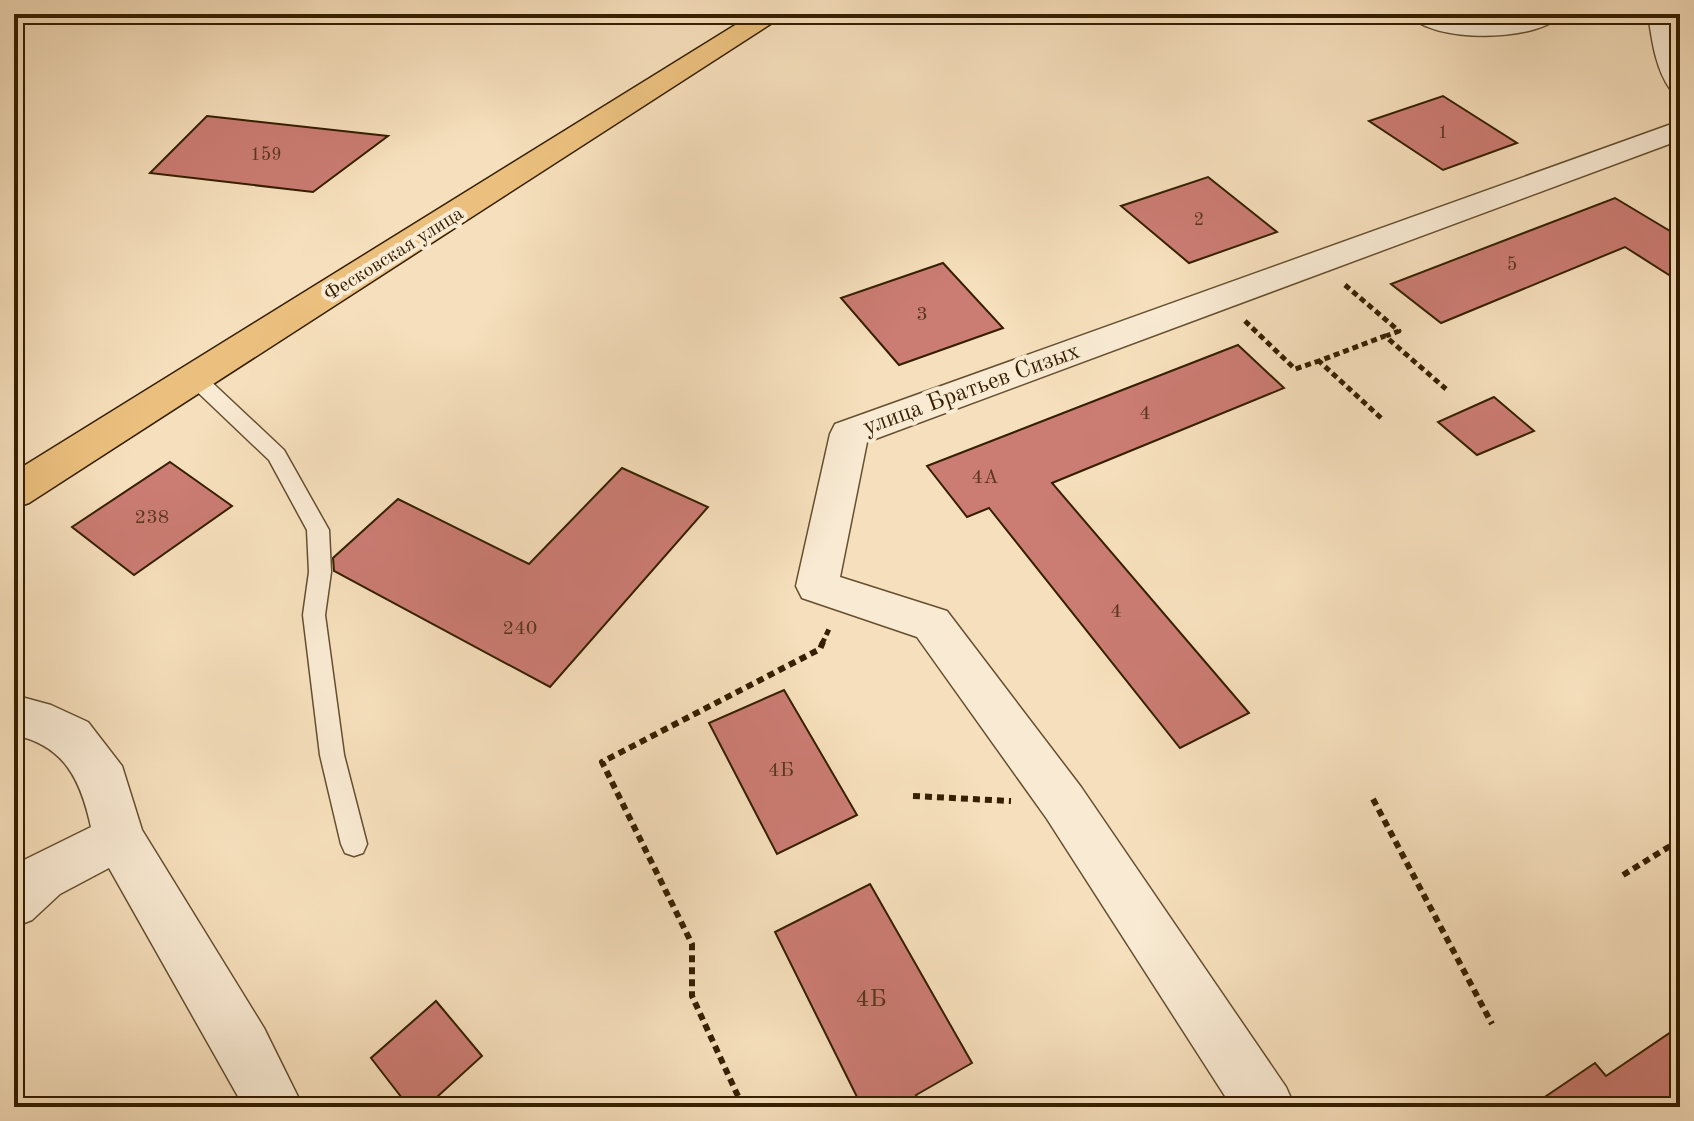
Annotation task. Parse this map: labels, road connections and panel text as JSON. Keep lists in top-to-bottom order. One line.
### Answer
{"streets":{"main road":["Фесковская улица"],"street":["улица Братьев Сизых"]},"house_numbers":["1","159","2","5","3","4","4А","238","4","240","4Б","4Б"]}
